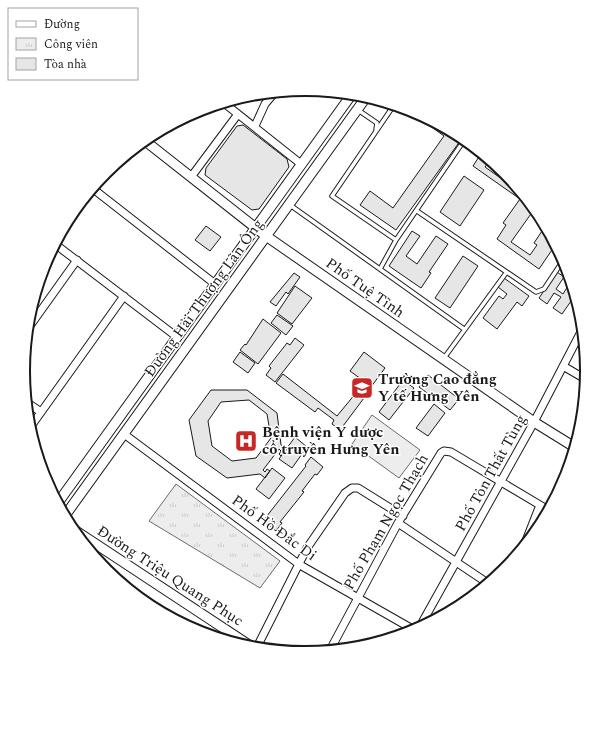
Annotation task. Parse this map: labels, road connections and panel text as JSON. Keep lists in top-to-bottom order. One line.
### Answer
{"streets":{"street":["Phố Tuệ Tĩnh","Đường Hải Thượng Lãn Ông","Phố Tôn Thất Tùng","Phố Phạm Ngọc Thạch","Phố Hồ Đắc Di","Đường Triệu Quang Phục"]},"crossings":[["Phố Tuệ Tĩnh","Đường Hải Thượng Lãn Ông"],["Phố Tuệ Tĩnh","Phố Tôn Thất Tùng"],["Đường Hải Thượng Lãn Ông","Phố Hồ Đắc Di"],["Phố Tôn Thất Tùng","Phố Phạm Ngọc Thạch"],["Phố Phạm Ngọc Thạch","Phố Hồ Đắc Di"]],"places":{"school or university":["Trường Cao đẳng Y tế Hưng Yên"],"hospital":["Bệnh viện Y dược cổ truyền Hưng Yên"]},"legend":["Đường","Công viên","Tòa nhà"]}
